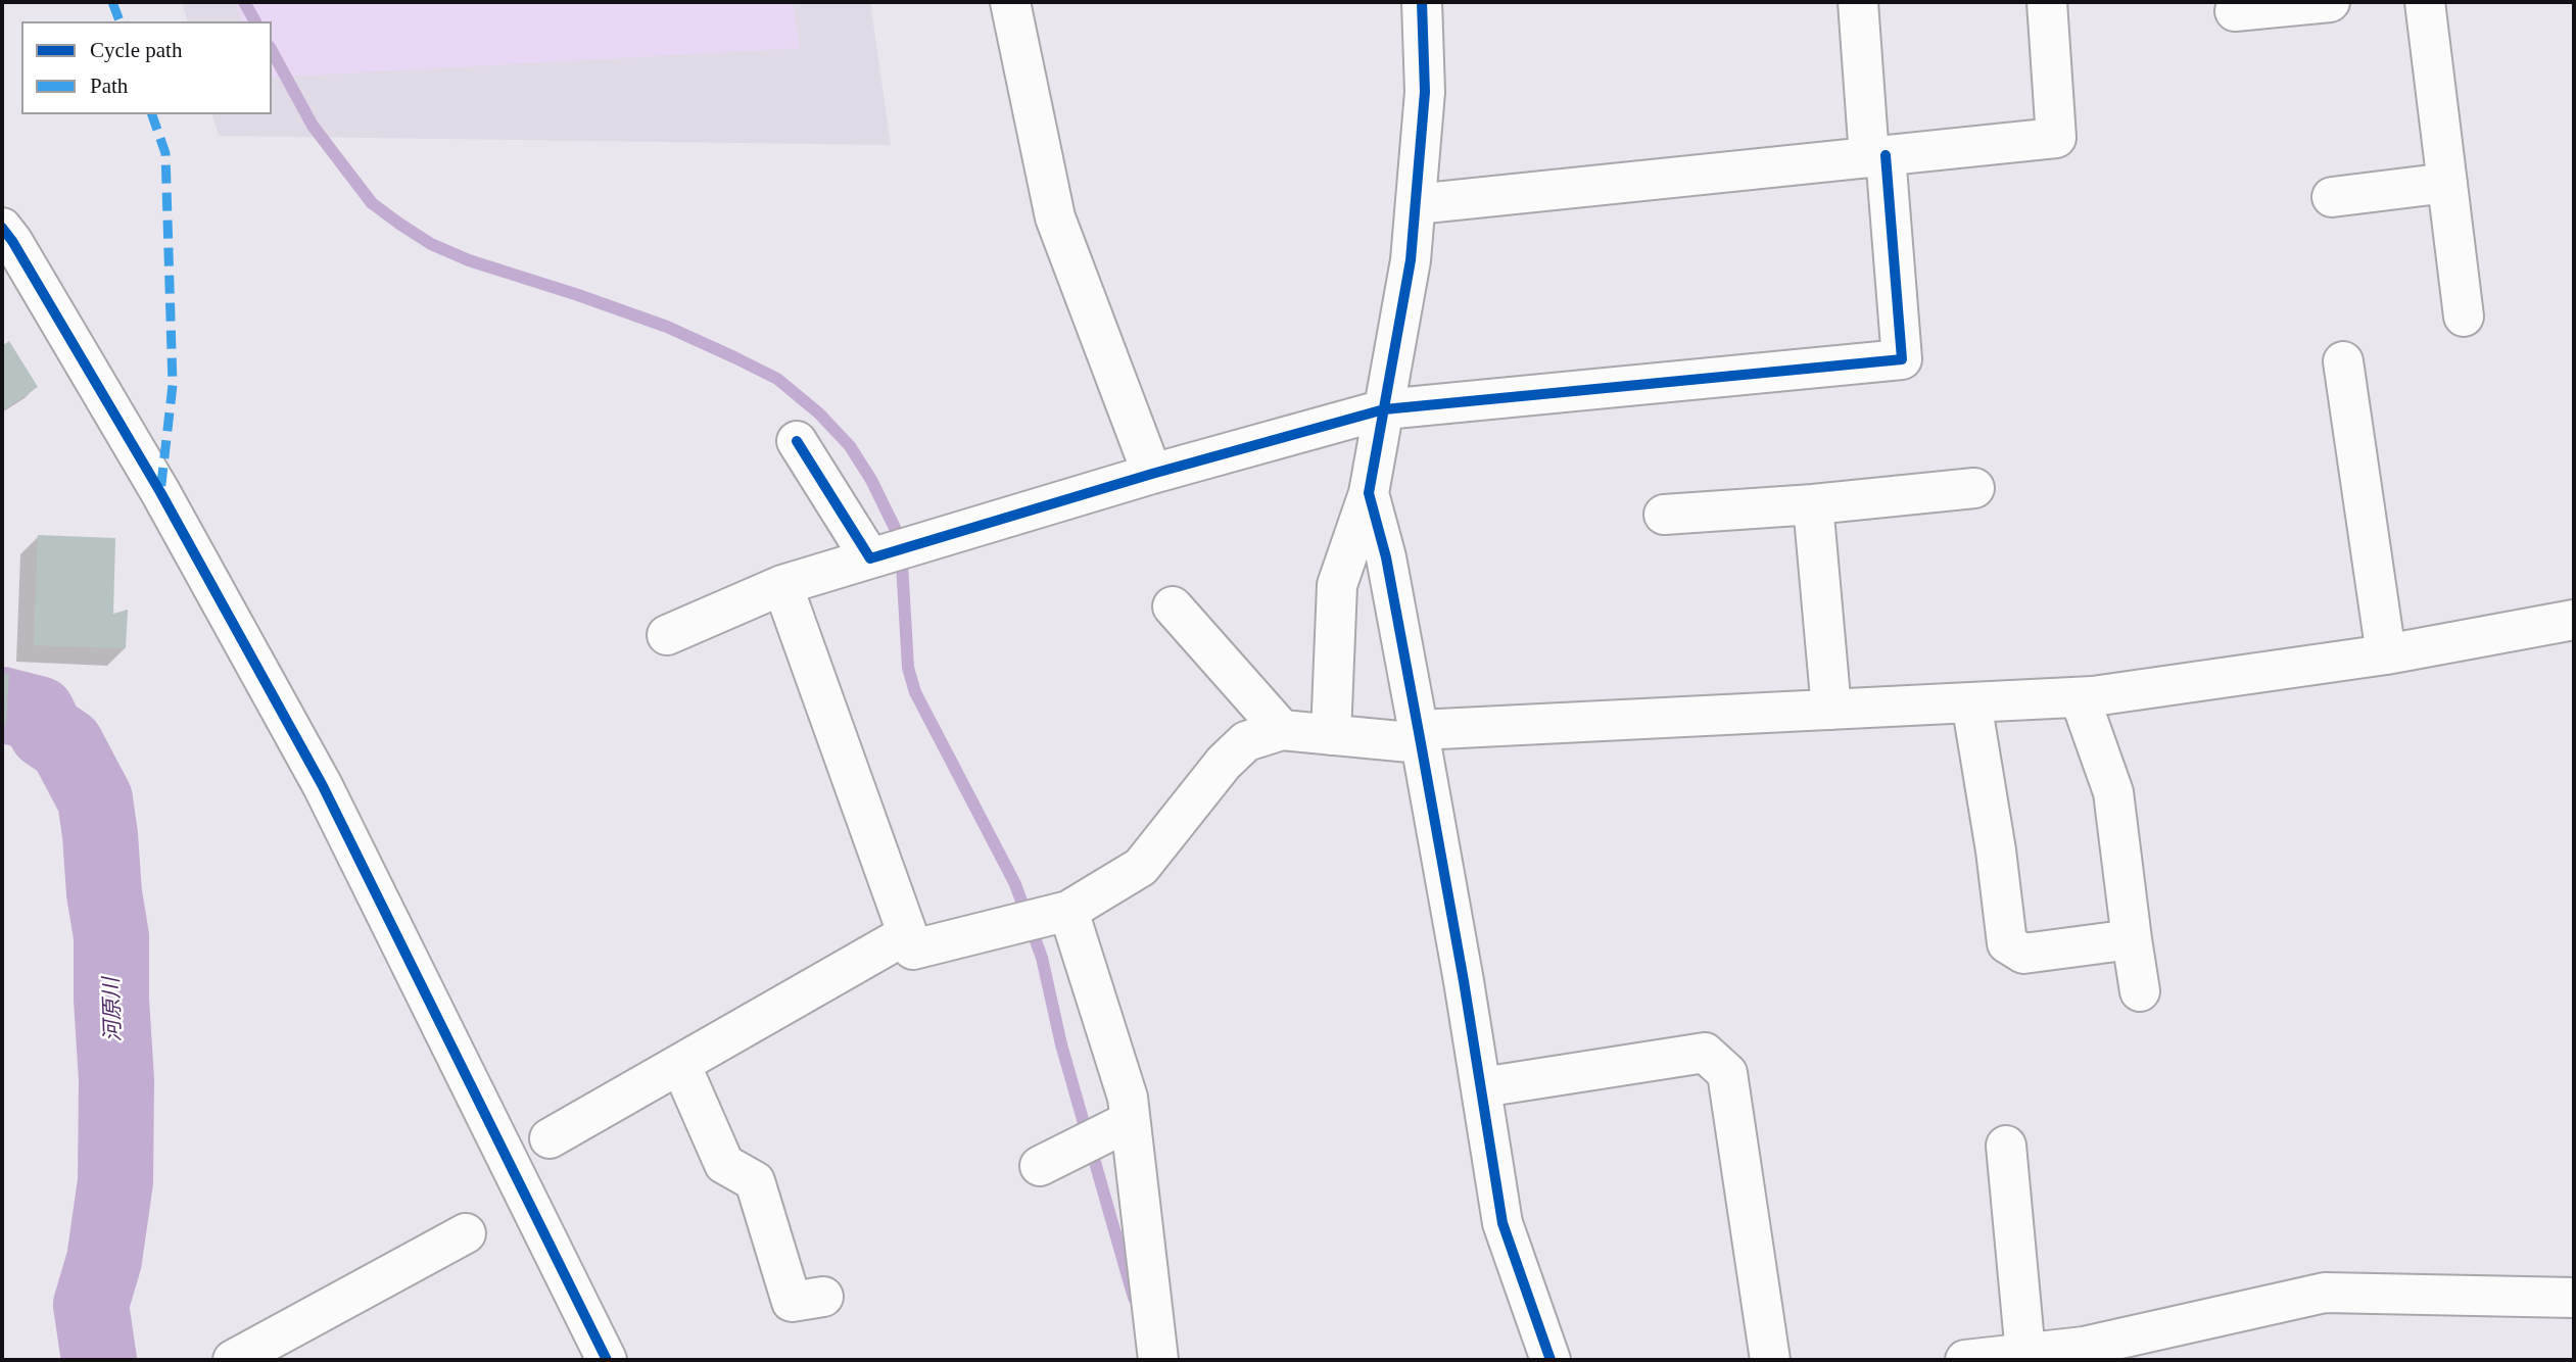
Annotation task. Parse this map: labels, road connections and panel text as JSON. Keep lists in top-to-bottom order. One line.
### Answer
{"water":["河原川"],"legend":["Cycle path","Path"]}
